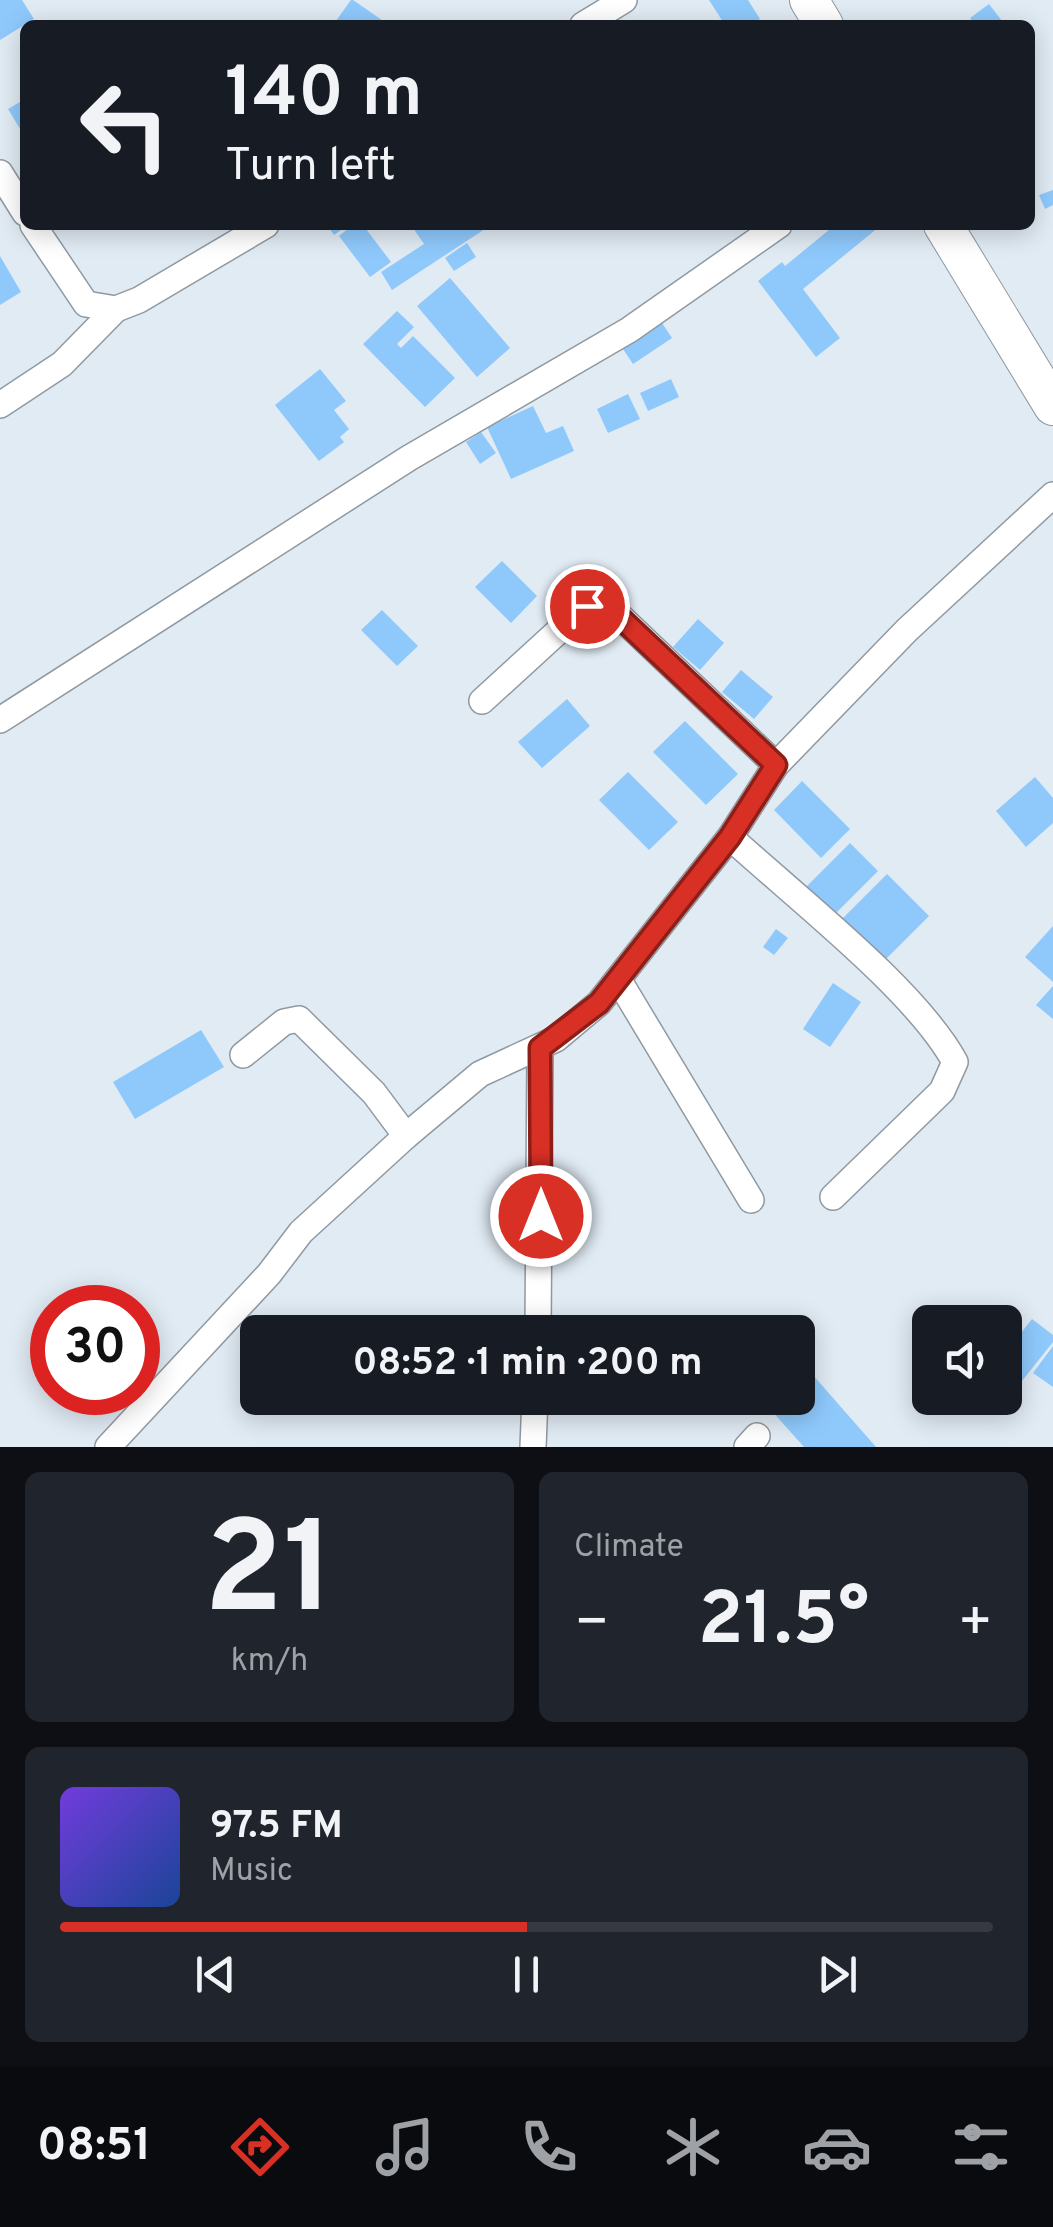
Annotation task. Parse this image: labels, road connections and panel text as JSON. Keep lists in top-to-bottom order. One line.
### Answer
{"page":{"turn":["140 m","Turn left"],"limit":"30","trip":"08:52 · 1 min · 200 m","tile":[["21","km/h"],"Climate"],"heat":["−","21.5°","+"],"song":["97.5 FM","Music"],"tabs":"08:51"}}
